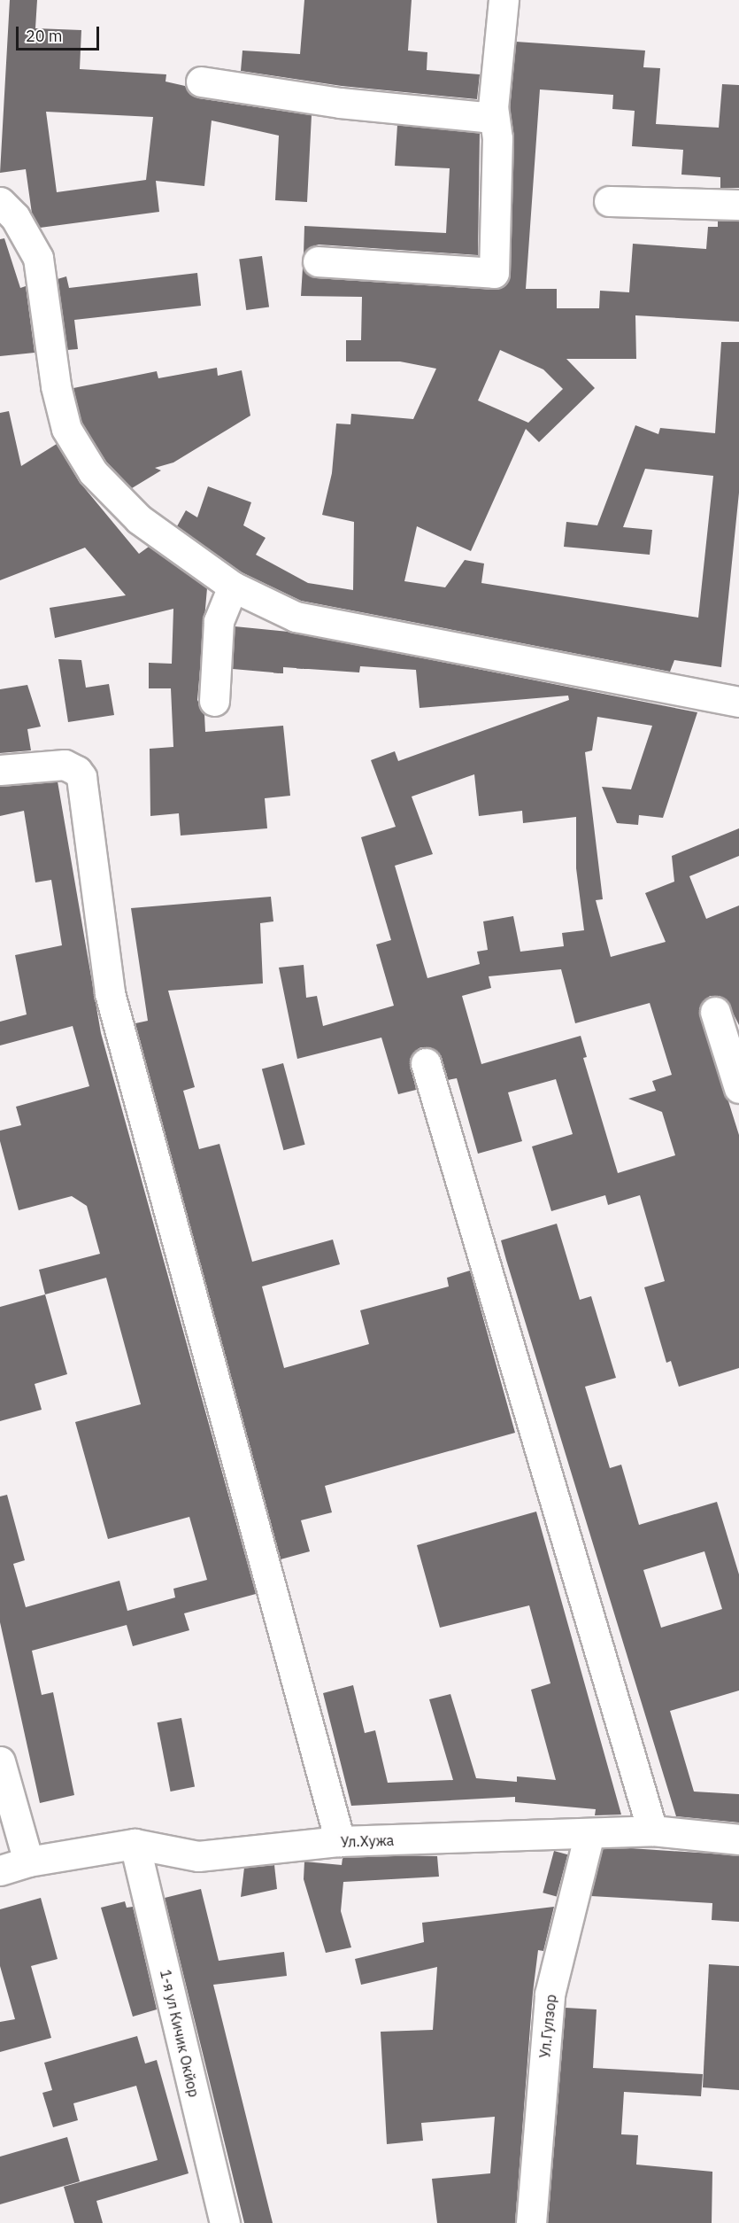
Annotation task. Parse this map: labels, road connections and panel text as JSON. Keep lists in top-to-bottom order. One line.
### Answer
{"streets":{"street":["Ул.Хужа","Ул.Гулзор","1-я ул Кичик Окйор"]},"crossings":[["Ул.Хужа","Ул.Гулзор"],["Ул.Хужа","1-я ул Кичик Окйор"]],"scale_bar":"20 m"}
